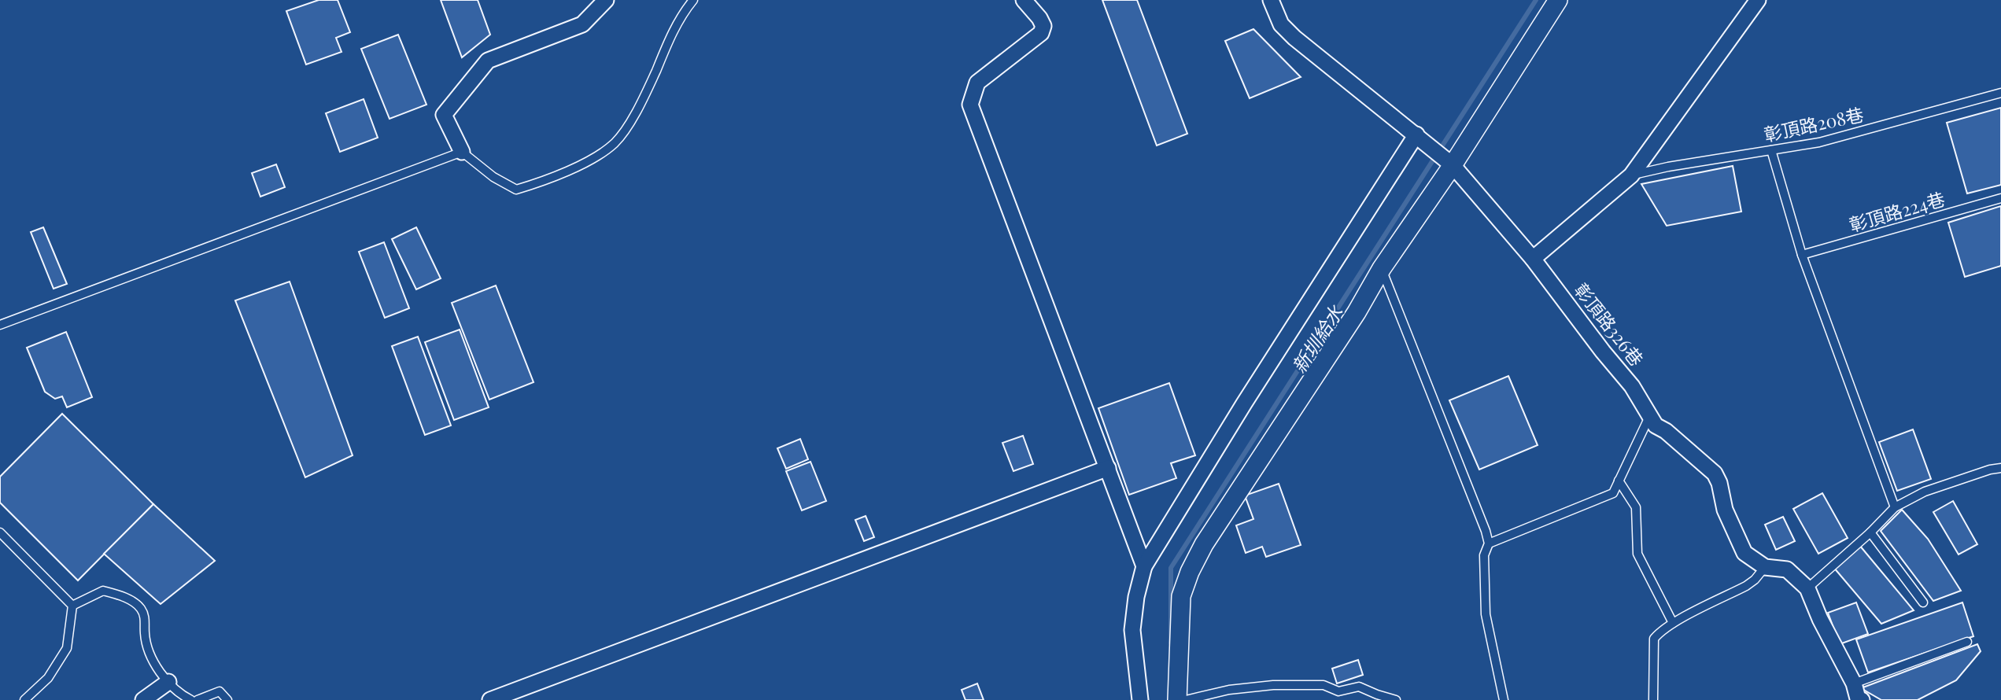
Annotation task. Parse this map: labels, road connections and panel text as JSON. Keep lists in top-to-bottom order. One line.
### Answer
{"streets":{"street":["彰頂路326巷"],"lane":["彰頂路208巷","彰頂路224巷"]},"water":["新圳給水"]}
